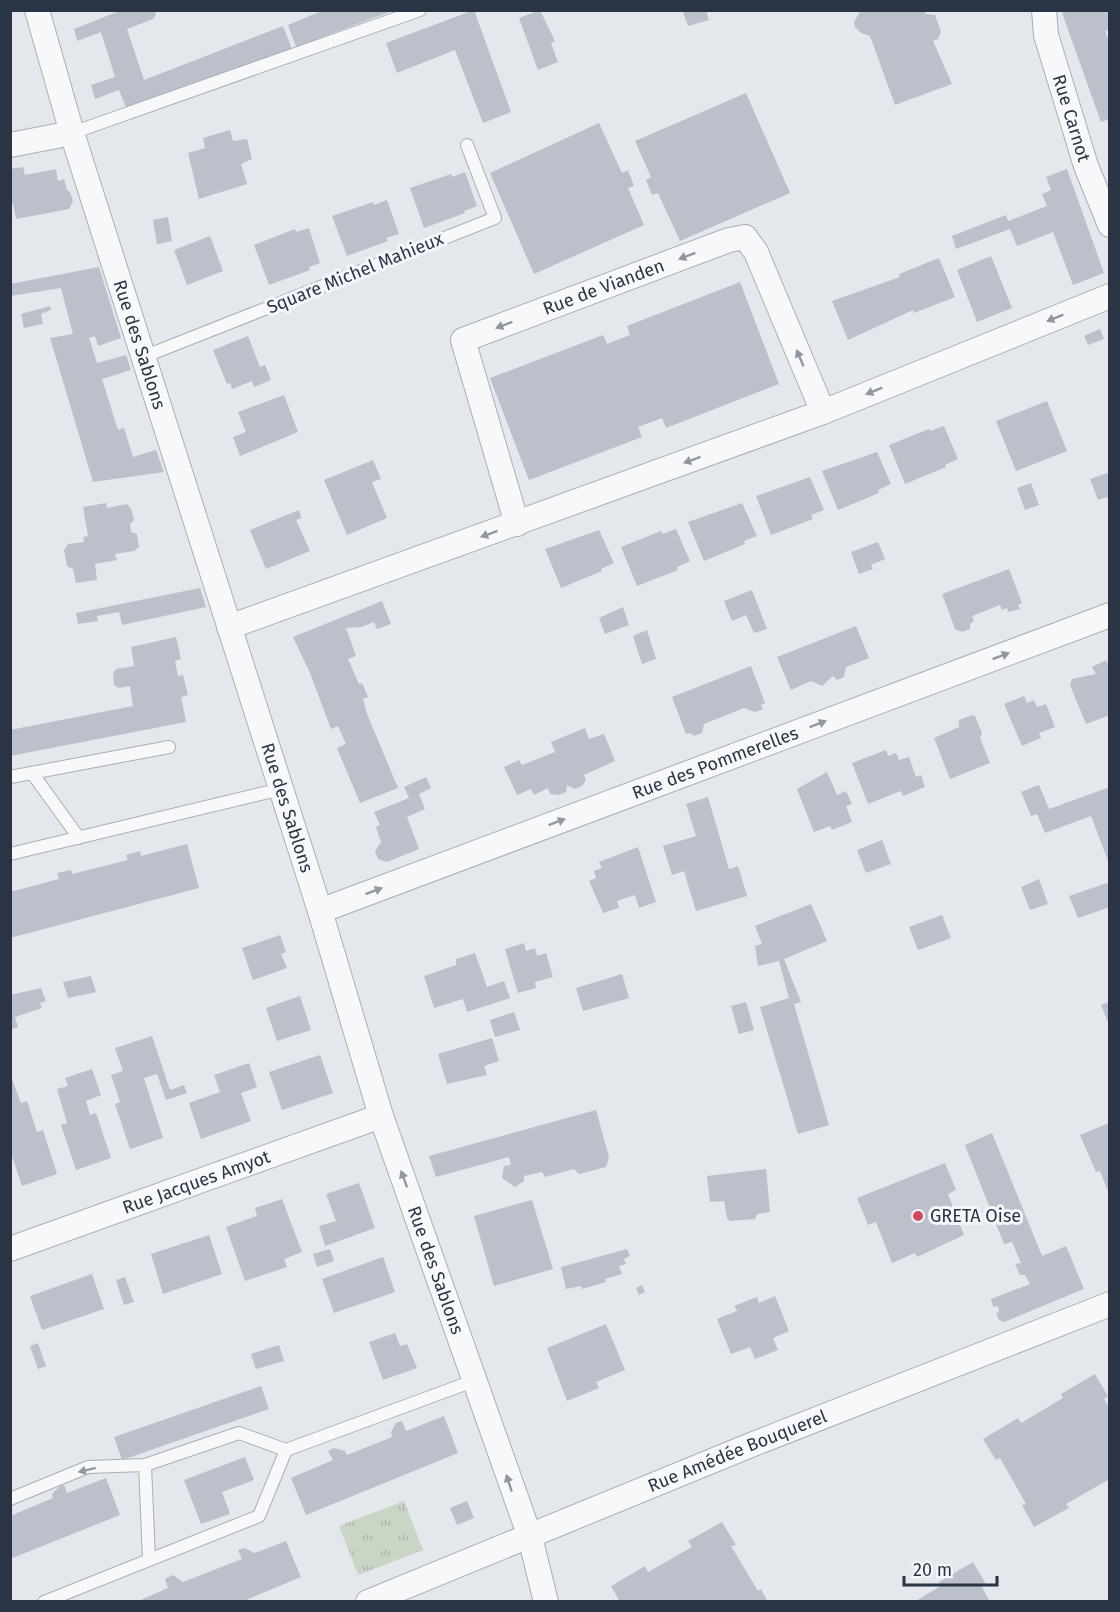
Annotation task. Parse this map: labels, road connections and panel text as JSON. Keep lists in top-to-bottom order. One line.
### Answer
{"streets":{"street":["Rue Carnot","Rue de Vianden","Rue des Sablons","Rue des Pommerelles","Rue Jacques Amyot","Rue Amédée Bouquerel"],"lane":["Square Michel Mahieux"]},"crossings":[["Square Michel Mahieux","Rue des Sablons"],["Rue des Sablons","Rue des Pommerelles"],["Rue des Sablons","Rue Jacques Amyot"],["Rue des Sablons","Rue Amédée Bouquerel"]],"one_way":["Rue des Pommerelles"],"places":["GRETA Oise"],"scale_bar":"20 m"}
